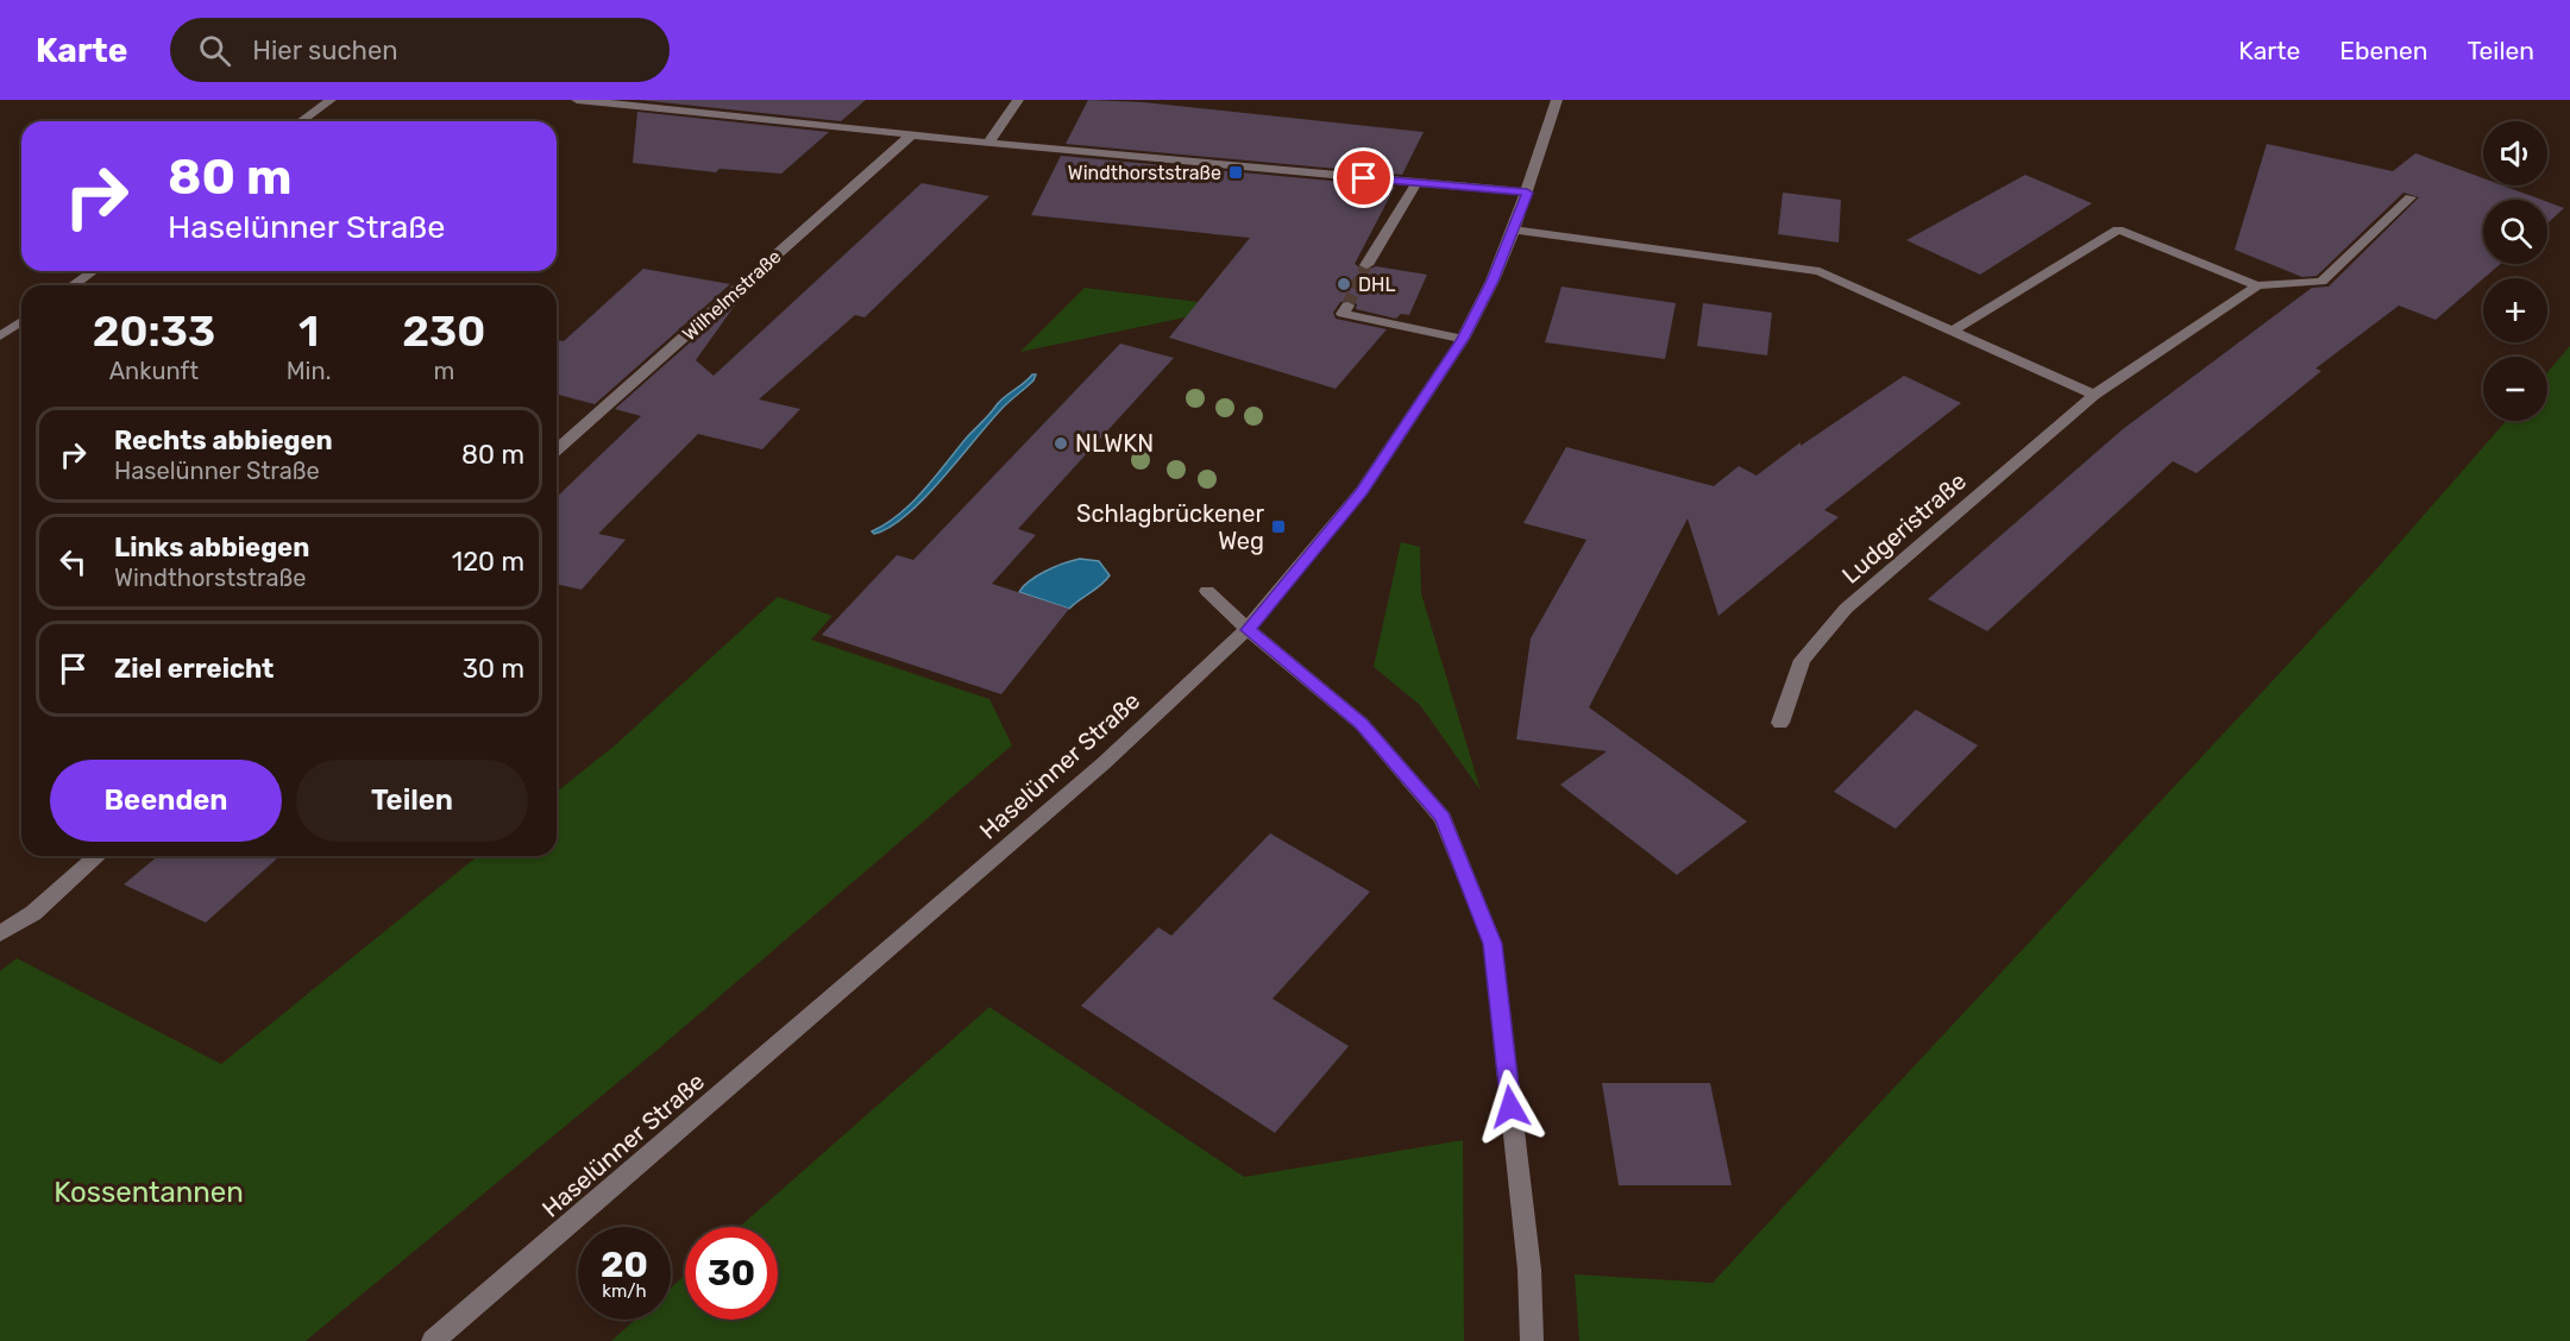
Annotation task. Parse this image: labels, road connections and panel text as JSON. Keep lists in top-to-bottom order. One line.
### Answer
{"streets":{"street":["Wilhelmstraße","Ludgeristraße","Haselünner Straße"]},"parks":["Kossentannen"],"places":{"transit":["Windthorststraße","Schlagbrückener Weg"],"other":["DHL","NLWKN"]},"page":{"header":"Karte","search":"Hier suchen","nav":["Karte","Ebenen","Teilen"],"map_buttons":["+","−"],"turn":["80 m","Haselünner Straße"],"eta":["20:33","Ankunft","1","Min.","230","m"],"list":[{"name":"Rechts abbiegen","note":"Haselünner Straße","value":"80 m"},{"name":"Links abbiegen","note":"Windthorststraße","value":"120 m"},{"name":"Ziel erreicht","value":"30 m"}],"buttons":["Beenden","Teilen"],"speed":"20 km/h","limit":"30"}}
